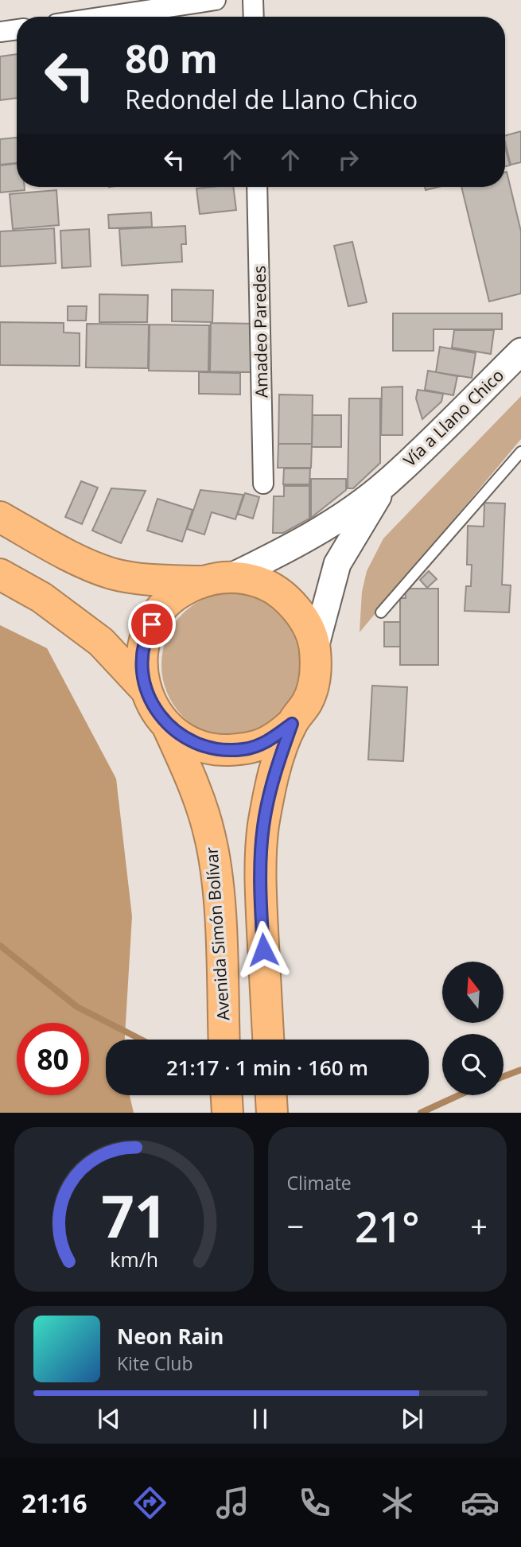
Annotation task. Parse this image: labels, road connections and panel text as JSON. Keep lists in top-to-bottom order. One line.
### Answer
{"streets":{"highway":["Avenida Simón Bolívar"],"street":["Amadeo Paredes","Vía a Llano Chico"]},"crossings":[["Vía a Llano Chico","Avenida Simón Bolívar"]],"north":"top","page":{"turn":["80 m","Redondel de Llano Chico"],"limit":"80","trip":"21:17 · 1 min · 160 m","tile":"Climate","heat":["−","21°","+"],"song":["Neon Rain","Kite Club"],"tabs":"21:16","gauge":["71","km/h"]}}
